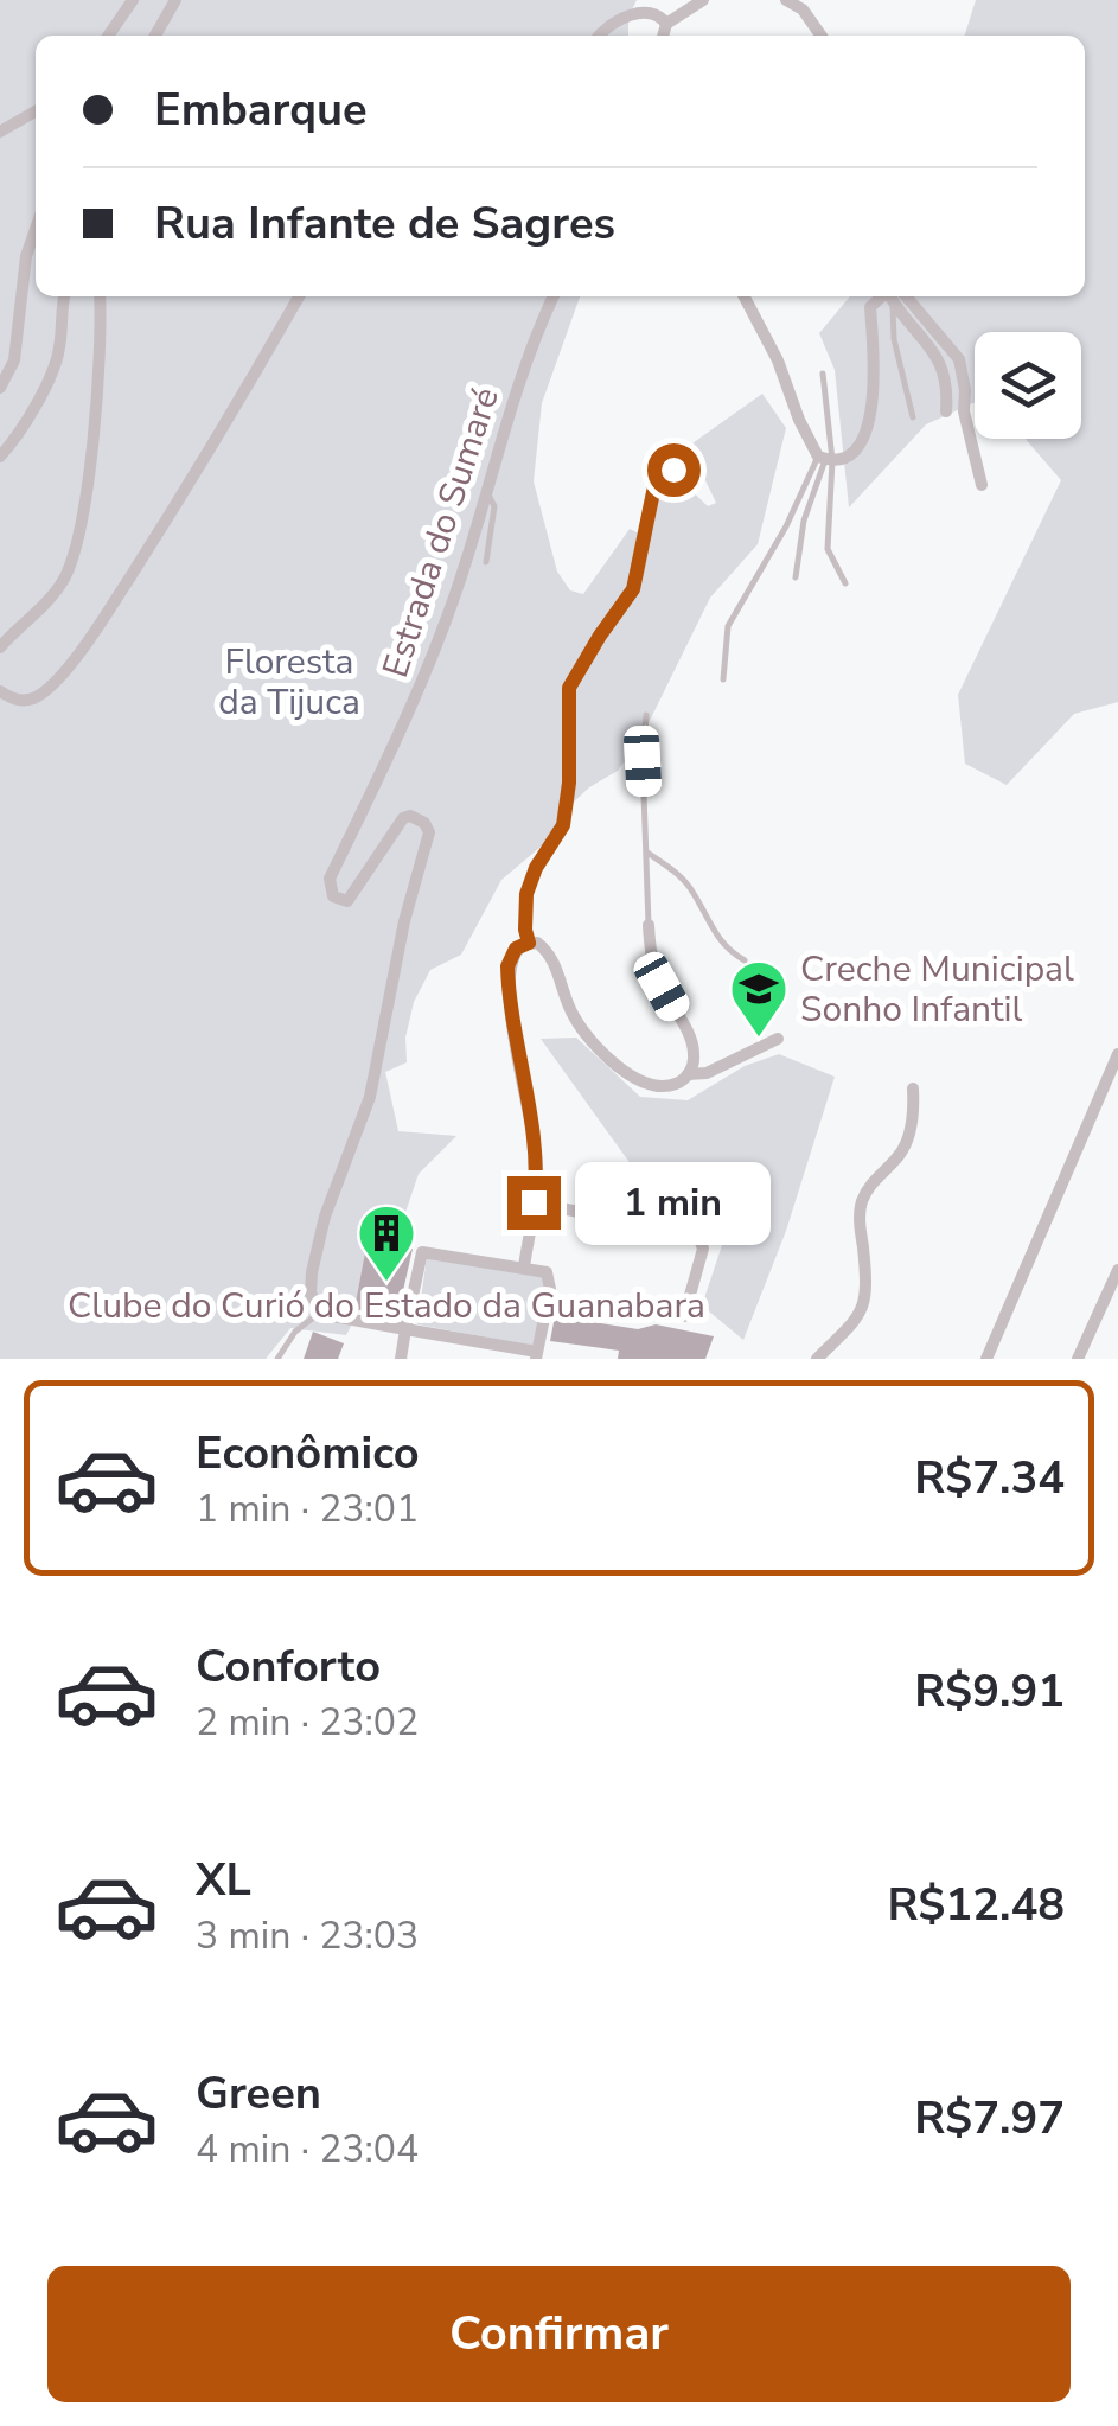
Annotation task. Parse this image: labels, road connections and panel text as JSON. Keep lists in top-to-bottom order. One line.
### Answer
{"streets":{"street":["Estrada do Sumaré"]},"parks":["Floresta da Tijuca"],"places":{"school or university":["Creche Municipal Sonho Infantil"],"building":["Clube do Curió do Estado da Guanabara"]},"page":{"banner":["Embarque","Rua Infante de Sagres"],"bubble":"1 min","list":[{"name":"Econômico","note":"1 min · 23:01","value":"R$7.34"},{"name":"Conforto","note":"2 min · 23:02","value":"R$9.91"},{"name":"XL","note":"3 min · 23:03","value":"R$12.48"},{"name":"Green","note":"4 min · 23:04","value":"R$7.97"}],"buttons":"Confirmar"}}
